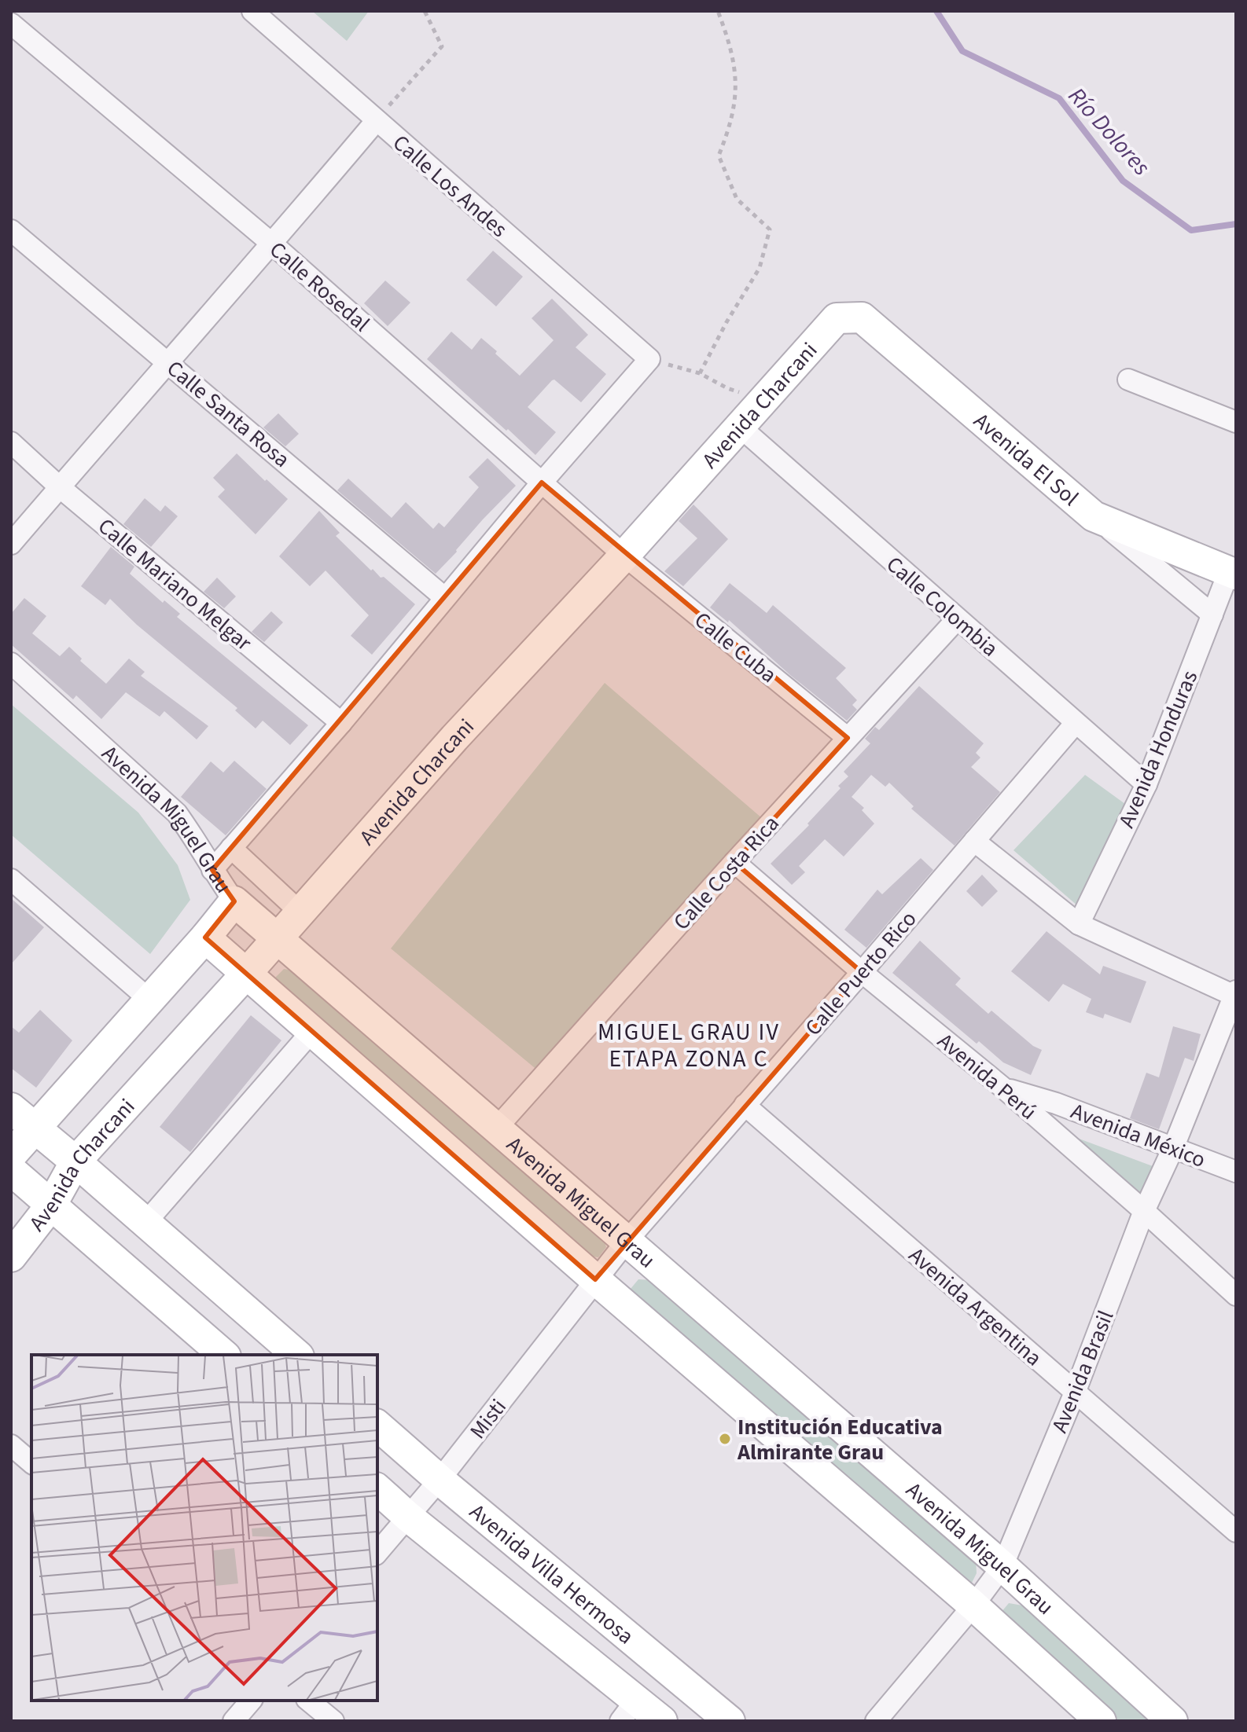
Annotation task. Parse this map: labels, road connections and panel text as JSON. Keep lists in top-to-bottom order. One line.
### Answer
{"streets":{"street":["Calle Los Andes","Calle Rosedal","Avenida Charcani","Calle Santa Rosa","Avenida El Sol","Calle Mariano Melgar","Calle Colombia","Calle Cuba","Avenida Honduras","Avenida Miguel Grau","Calle Costa Rica","Calle Puerto Rico","Avenida Perú","Avenida México","Avenida Argentina","Avenida Brasil","Misti","Avenida Villa Hermosa"]},"crossings":[["Calle Rosedal","Avenida Charcani"],["Calle Rosedal","Calle Cuba"],["Avenida Charcani","Avenida El Sol"],["Avenida Charcani","Calle Colombia"],["Avenida Charcani","Calle Cuba"],["Avenida Charcani","Avenida Miguel Grau"],["Avenida El Sol","Avenida Honduras"],["Calle Colombia","Avenida Honduras"],["Calle Colombia","Calle Costa Rica"],["Calle Colombia","Calle Puerto Rico"],["Calle Cuba","Calle Costa Rica"],["Avenida Miguel Grau","Calle Costa Rica"],["Avenida Miguel Grau","Calle Puerto Rico"],["Avenida Miguel Grau","Avenida Brasil"],["Calle Costa Rica","Avenida Perú"],["Calle Puerto Rico","Avenida Perú"],["Calle Puerto Rico","Avenida Argentina"],["Calle Puerto Rico","Misti"],["Avenida Perú","Avenida México"],["Avenida Perú","Avenida Brasil"],["Avenida México","Avenida Brasil"],["Avenida Argentina","Avenida Brasil"],["Misti","Avenida Villa Hermosa"]],"districts":["MIGUEL GRAU IV ETAPA ZONA C"],"water":["Río Dolores"],"places":["Institución Educativa Almirante Grau"]}
